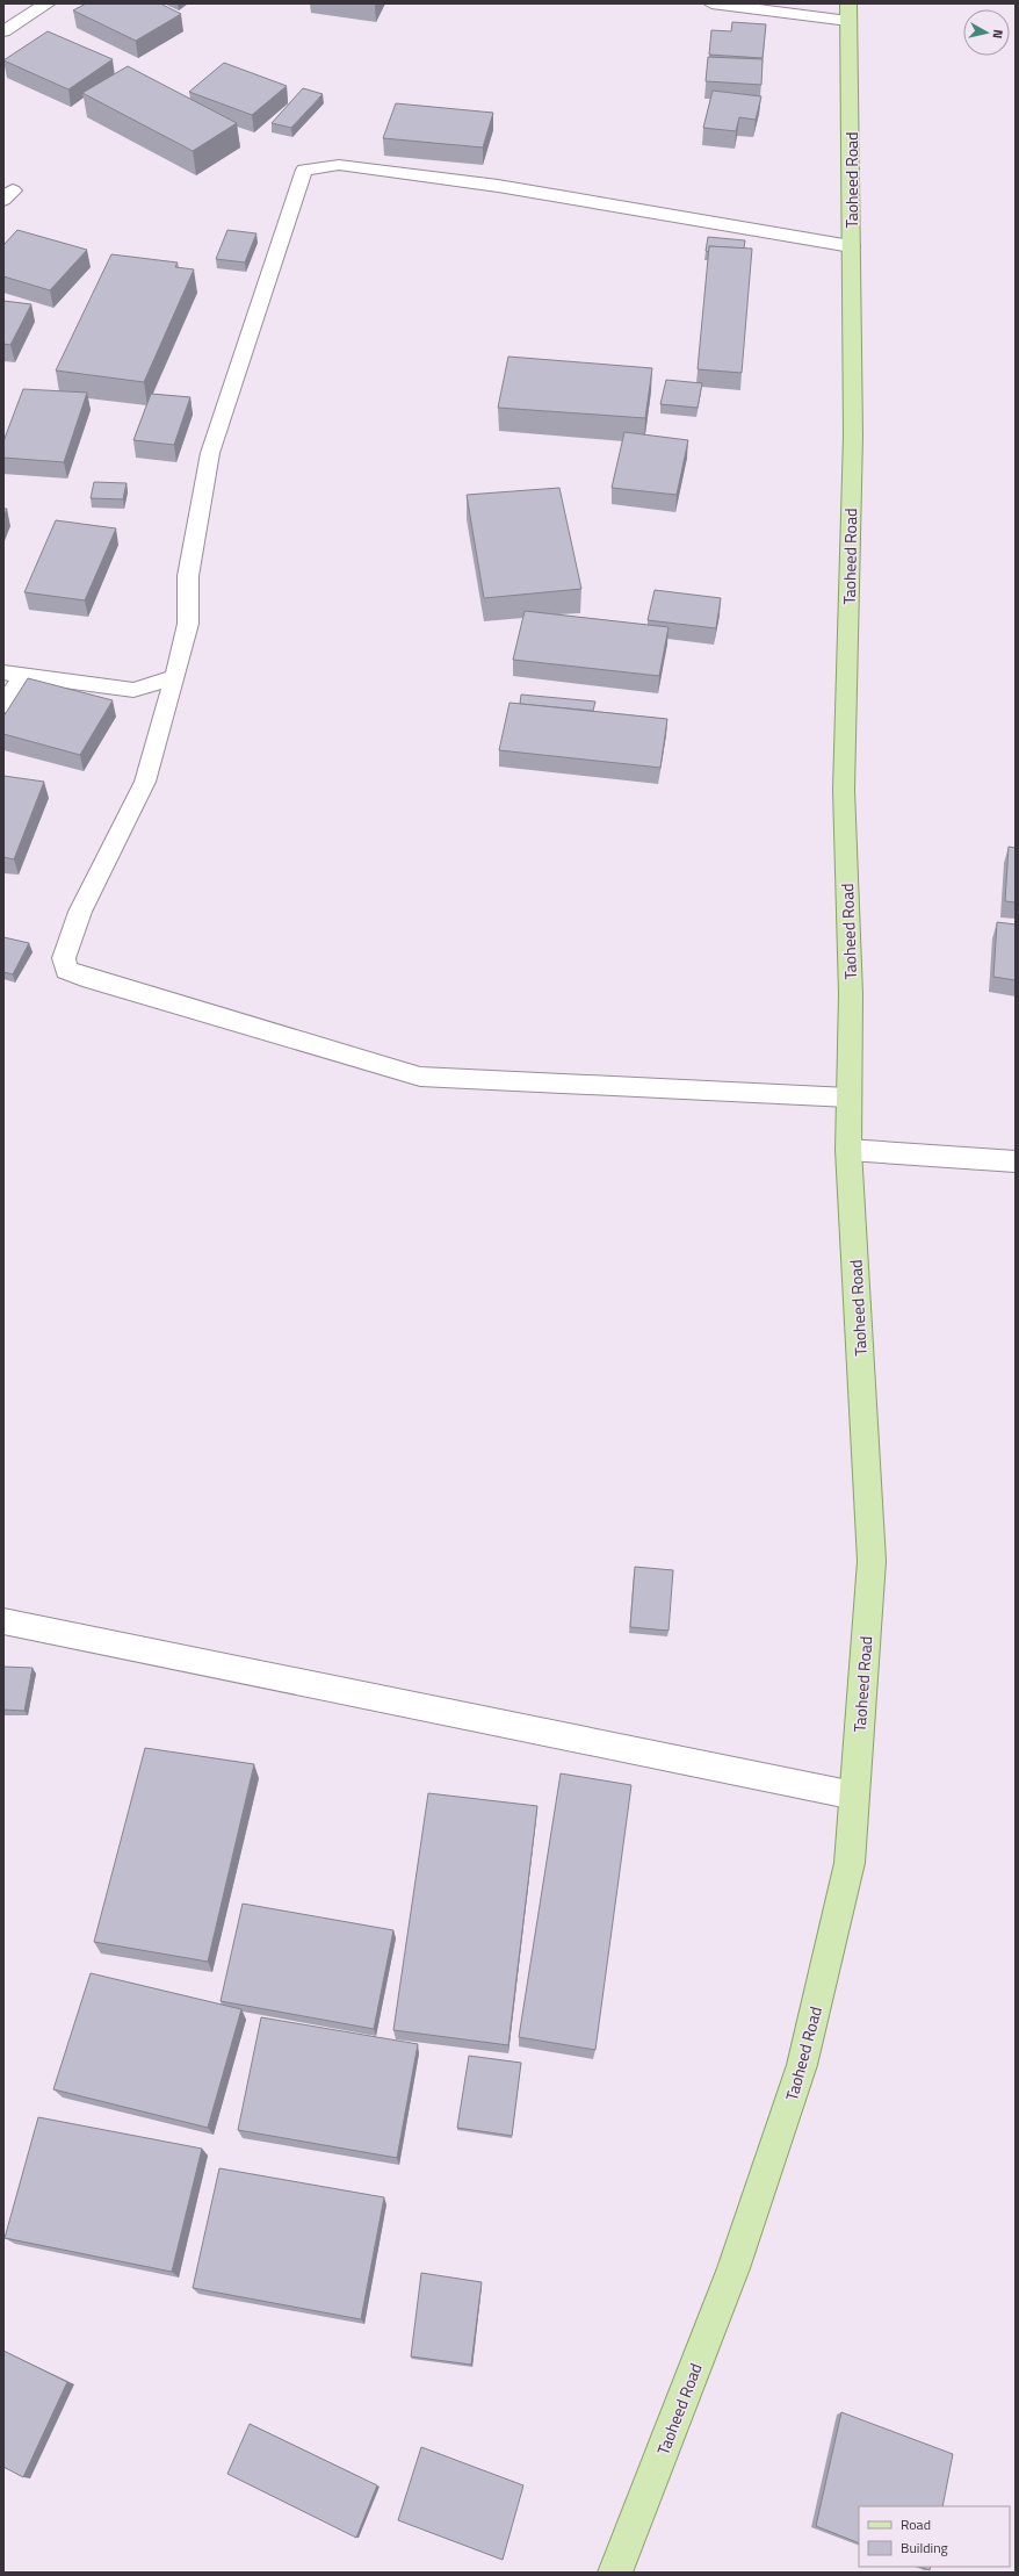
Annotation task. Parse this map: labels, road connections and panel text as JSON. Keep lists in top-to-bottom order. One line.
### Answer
{"streets":{"main road":["Taoheed Road"]},"legend":["Road","Building"],"north":"right"}
